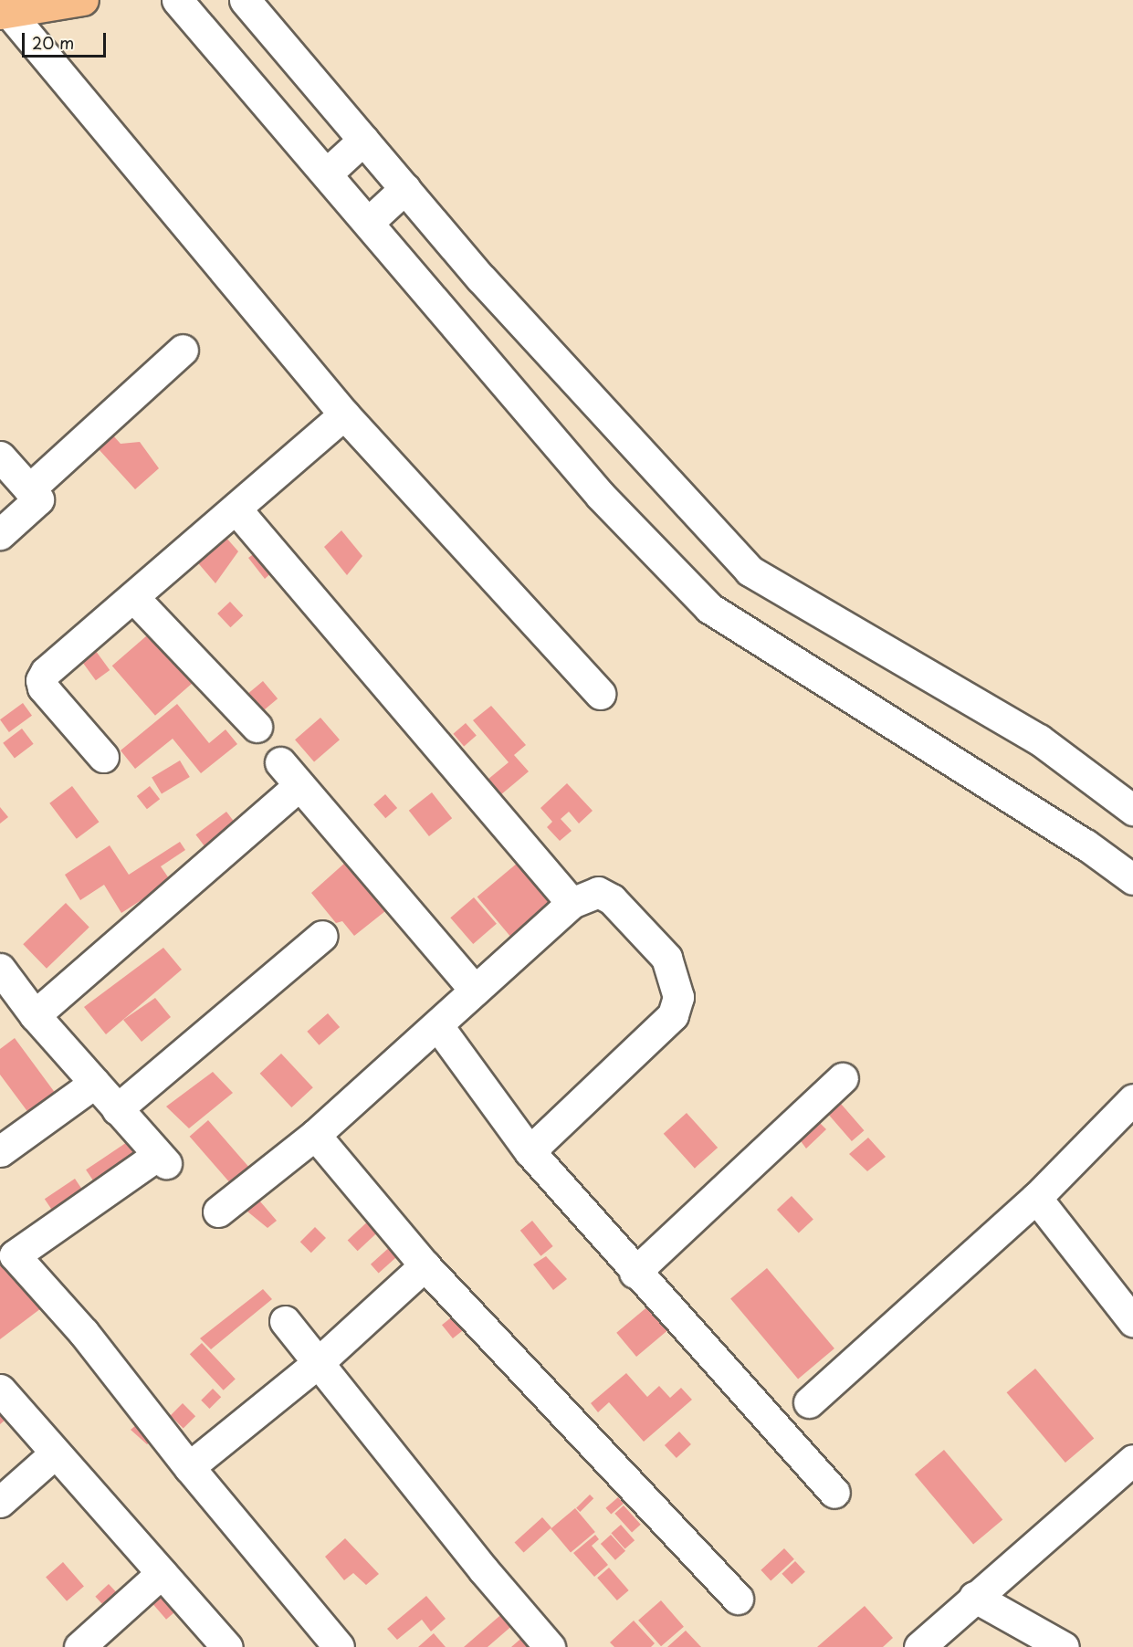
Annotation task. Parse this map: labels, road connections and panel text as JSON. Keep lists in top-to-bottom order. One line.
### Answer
{"scale_bar":"20 m"}
